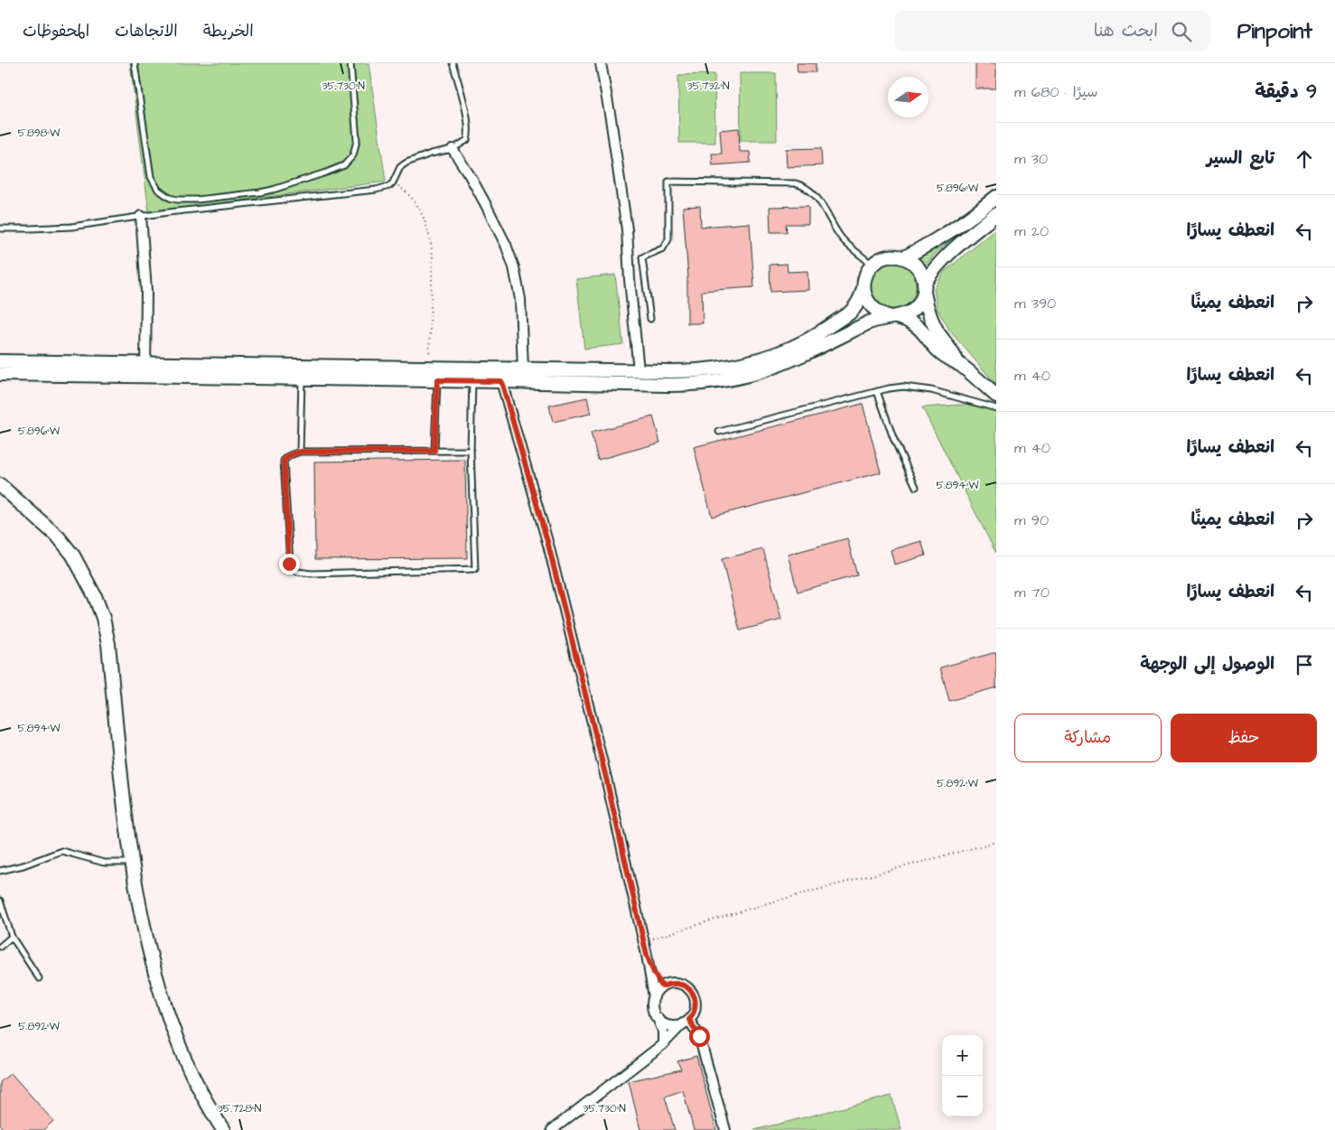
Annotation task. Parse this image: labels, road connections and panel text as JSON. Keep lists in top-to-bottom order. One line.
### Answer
{"north":"right","page":{"header":"Pinpoint","search":"ابحث هنا","nav":["الخريطة","الاتجاهات","المحفوظات"],"heading":["9 دقيقة","سيرًا · 680 m"],"list":[["تابع السير","30 m"],["انعطف يسارًا","20 m"],["انعطف يمينًا","390 m"],["انعطف يسارًا","40 m"],["انعطف يسارًا","40 m"],["انعطف يمينًا","90 m"],["انعطف يسارًا","70 m"],"الوصول إلى الوجهة"],"buttons":["حفظ","مشاركة"],"map_buttons":["+","−"]},"coordinates":["35.730°N","35.732°N","5.898°W","5.896°W","5.894°W","5.892°W","35.728°N"]}
